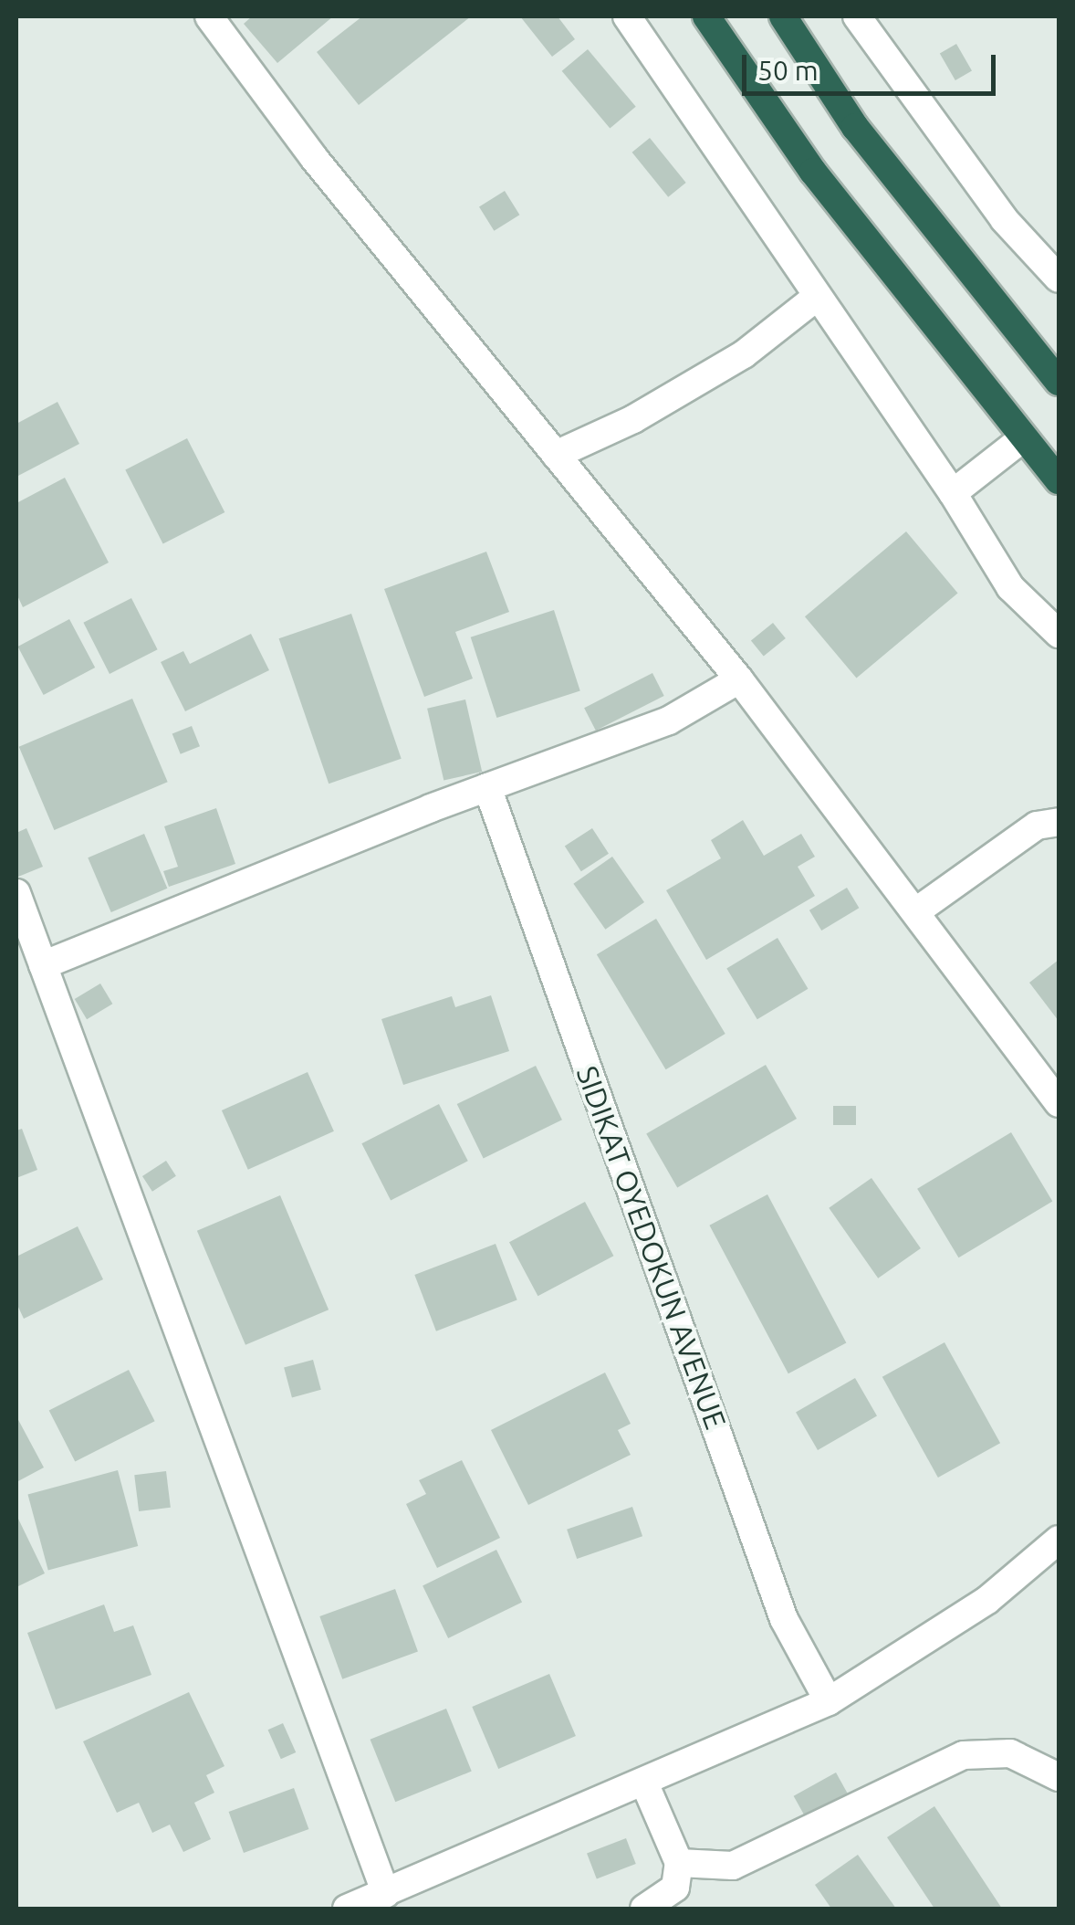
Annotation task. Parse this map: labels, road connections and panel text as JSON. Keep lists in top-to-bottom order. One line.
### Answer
{"streets":{"street":["SIDIKAT OYEDOKUN AVENUE"]},"scale_bar":"50 m"}
